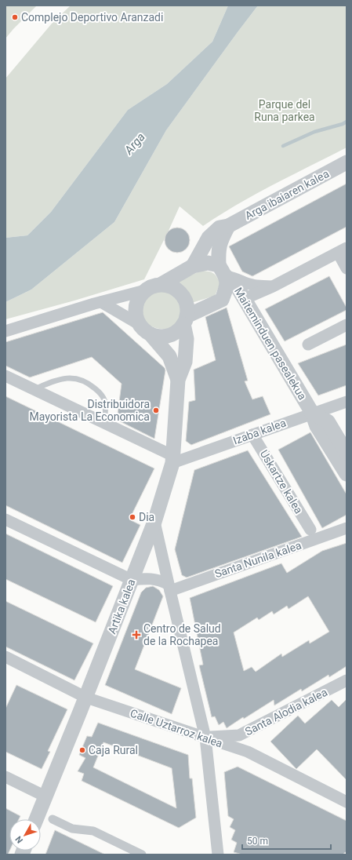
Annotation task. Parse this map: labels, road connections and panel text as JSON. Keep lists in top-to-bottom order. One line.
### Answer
{"streets":{"street":["Arga ibaiaren kalea","Maiteminduen pasealekua","Izaba kalea","Uskartze kalea","Santa Nunila kalea","Artika kalea","Santa Alodia kalea","Calle Uztarroz kalea"]},"crossings":[["Maiteminduen pasealekua","Izaba kalea"],["Izaba kalea","Uskartze kalea"],["Izaba kalea","Artika kalea"],["Artika kalea","Calle Uztarroz kalea"],["Santa Alodia kalea","Calle Uztarroz kalea"]],"water":["Arga"],"parks":["Parque del Runa parkea"],"places":{"other":["Complejo Deportivo Aranzadi","Distribuidora Mayorista La Economica","Dia","Caja Rural"],"health":["Centro de Salud de la Rochapea"]},"scale_bar":"50 m","north":"bottom left"}
